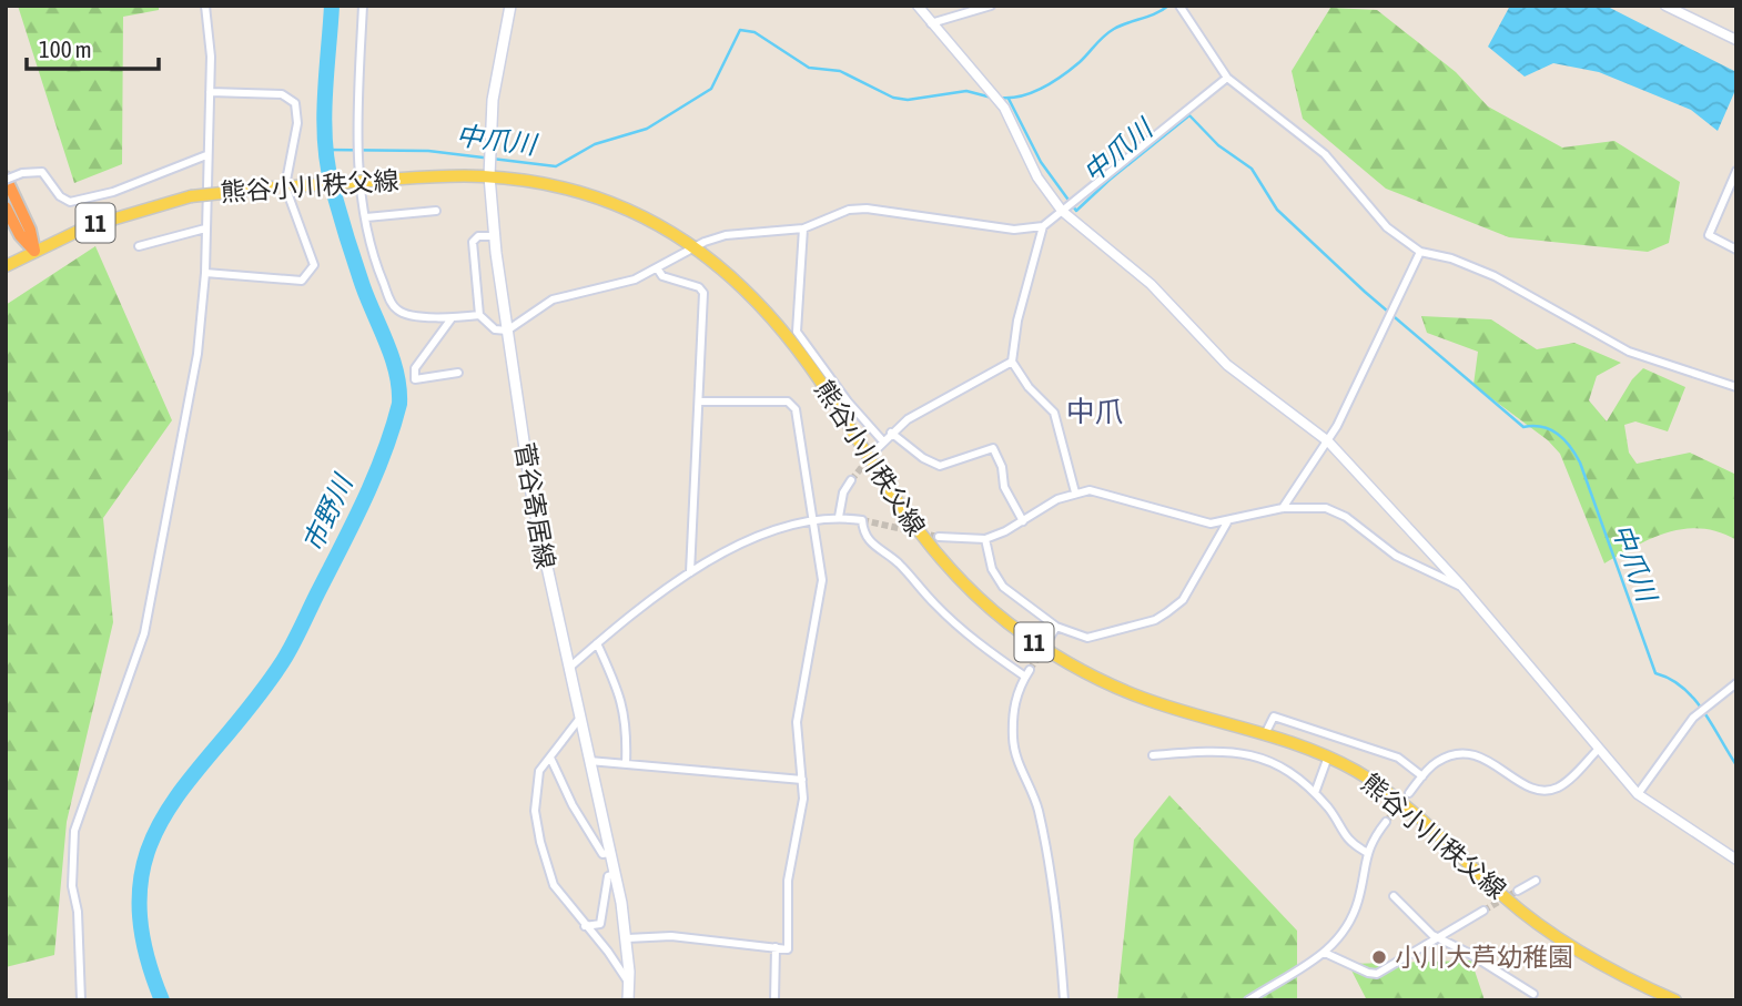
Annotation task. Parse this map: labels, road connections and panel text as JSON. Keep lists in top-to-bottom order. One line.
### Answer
{"streets":{"main road":["熊谷小川秩父線","11","菅谷寄居線"]},"crossings":[["熊谷小川秩父線","菅谷寄居線"]],"districts":["中爪"],"water":["中爪川","市野川"],"places":["小川大芦幼稚園"],"scale_bar":"100 m"}
